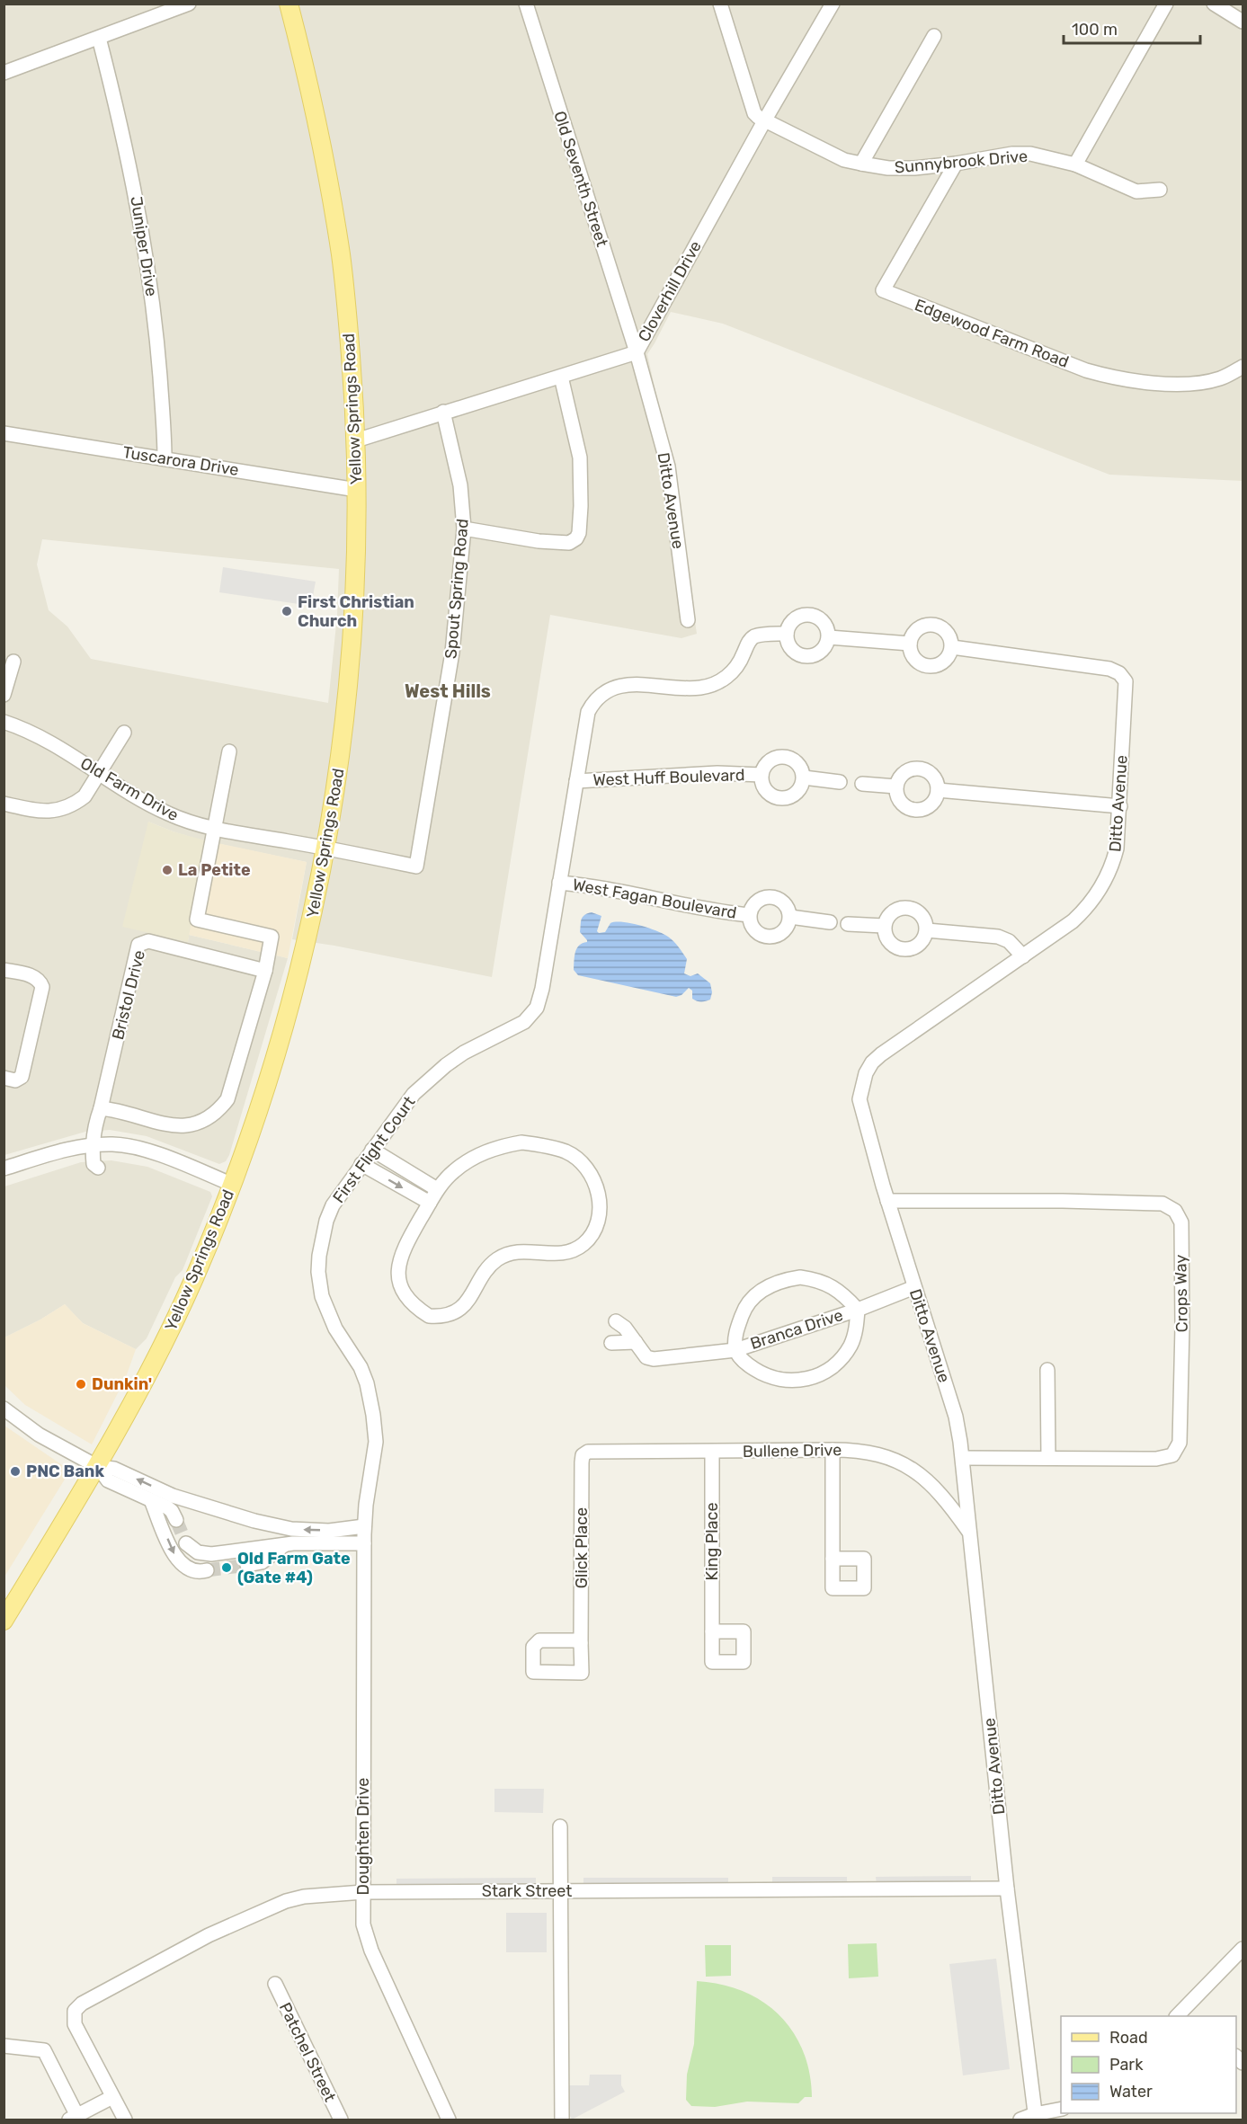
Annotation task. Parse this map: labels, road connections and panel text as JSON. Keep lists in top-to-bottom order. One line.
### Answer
{"streets":{"main road":["Yellow Springs Road"],"street":["Sunnybrook Drive","Old Seventh Street","Juniper Drive","Cloverhill Drive","Edgewood Farm Road","Tuscarora Drive","Ditto Avenue","Spout Spring Road","West Huff Boulevard","Old Farm Drive","West Fagan Boulevard","Bristol Drive","First Flight Court","Crops Way","Branca Drive","Bullene Drive","King Place","Glick Place","Doughten Drive","Stark Street","Patchel Street"]},"crossings":[["Sunnybrook Drive","Cloverhill Drive"],["Sunnybrook Drive","Edgewood Farm Road"],["Old Seventh Street","Cloverhill Drive"],["Old Seventh Street","Ditto Avenue"],["Juniper Drive","Tuscarora Drive"],["Cloverhill Drive","Yellow Springs Road"],["Cloverhill Drive","Ditto Avenue"],["Cloverhill Drive","Spout Spring Road"],["Yellow Springs Road","Tuscarora Drive"],["Yellow Springs Road","Spout Spring Road"],["Yellow Springs Road","Old Farm Drive"],["Ditto Avenue","Crops Way"],["Ditto Avenue","Branca Drive"],["Ditto Avenue","Bullene Drive"],["Ditto Avenue","Stark Street"],["Spout Spring Road","Old Farm Drive"],["West Huff Boulevard","First Flight Court"],["West Fagan Boulevard","First Flight Court"],["First Flight Court","Doughten Drive"],["Bullene Drive","King Place"],["Bullene Drive","Glick Place"],["Doughten Drive","Stark Street"]],"districts":["West Hills"],"places":["First Christian Church","La Petite","Dunkin'","PNC Bank","Old Farm Gate (Gate #4)"],"legend":["Road","Park","Water"],"scale_bar":"100 m"}
